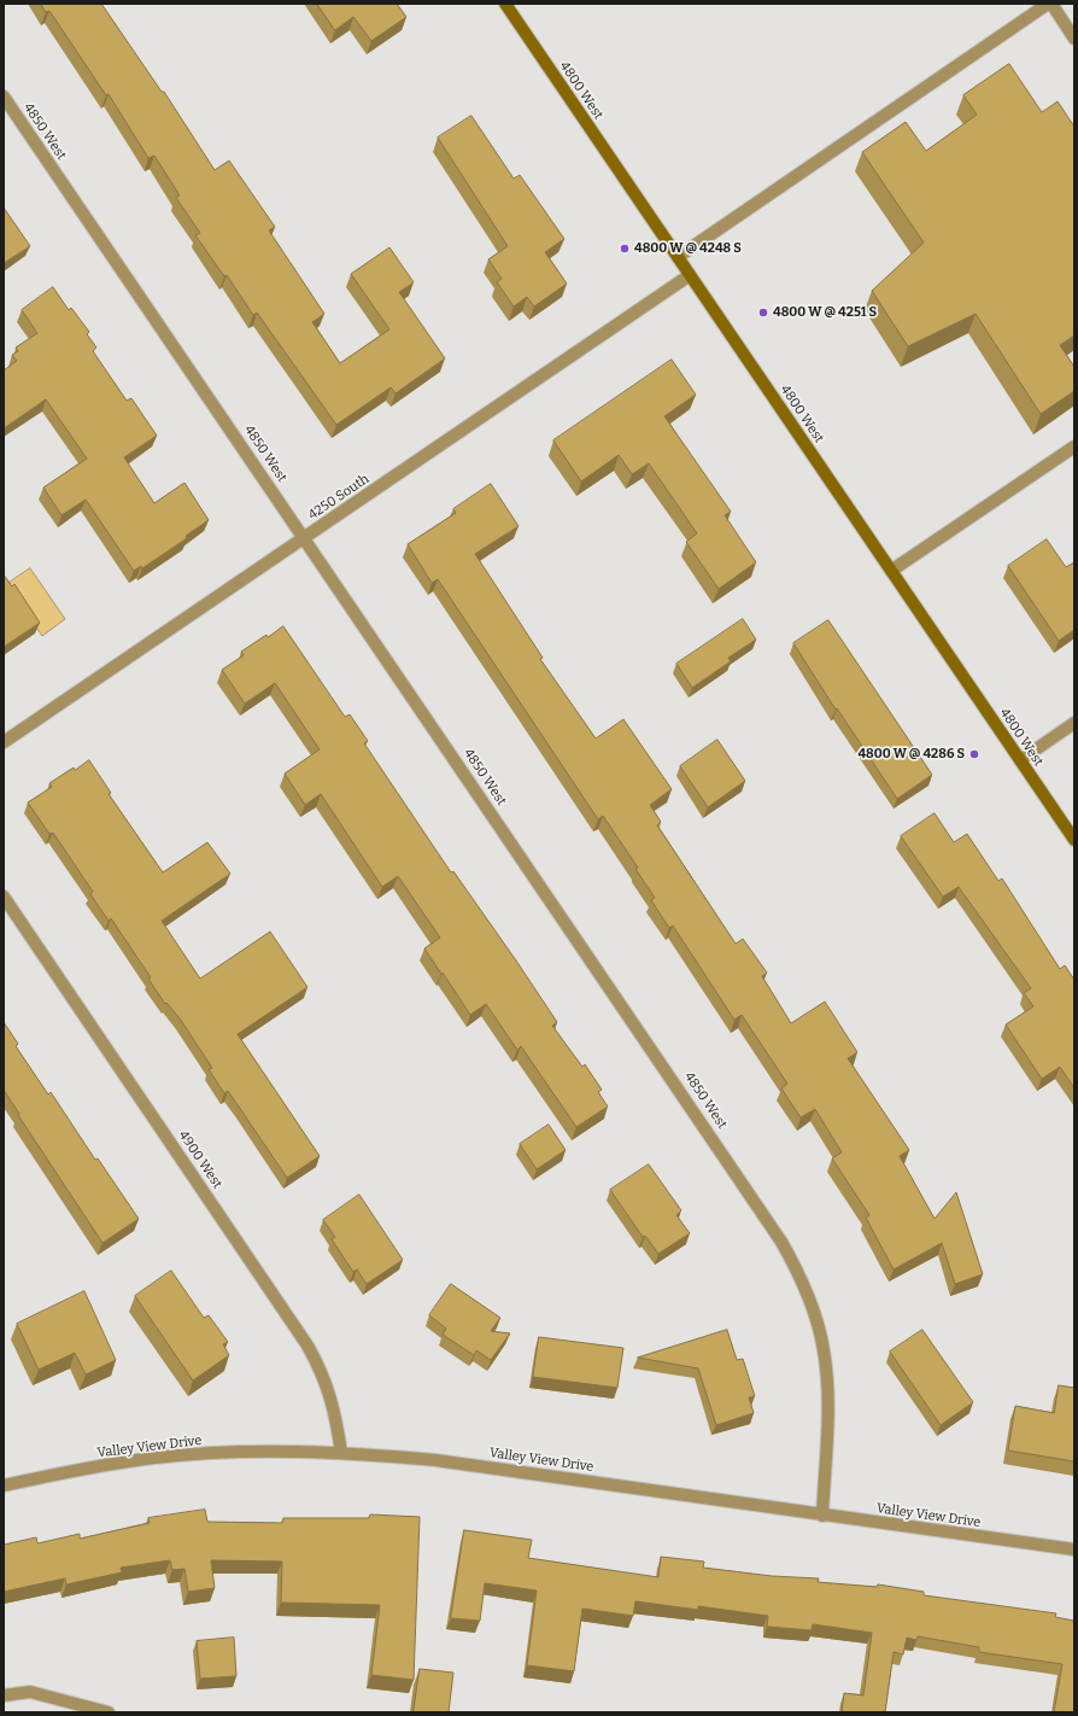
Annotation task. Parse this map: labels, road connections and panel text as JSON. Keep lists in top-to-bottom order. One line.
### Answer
{"streets":{"main road":["4800 West"],"street":["4850 West","4250 South","4900 West","Valley View Drive"]},"crossings":[["4800 West","4250 South"],["4850 West","4250 South"],["4850 West","Valley View Drive"],["4900 West","Valley View Drive"]],"places":["4800 W @ 4248 S","4800 W @ 4251 S","4800 W @ 4286 S"]}
